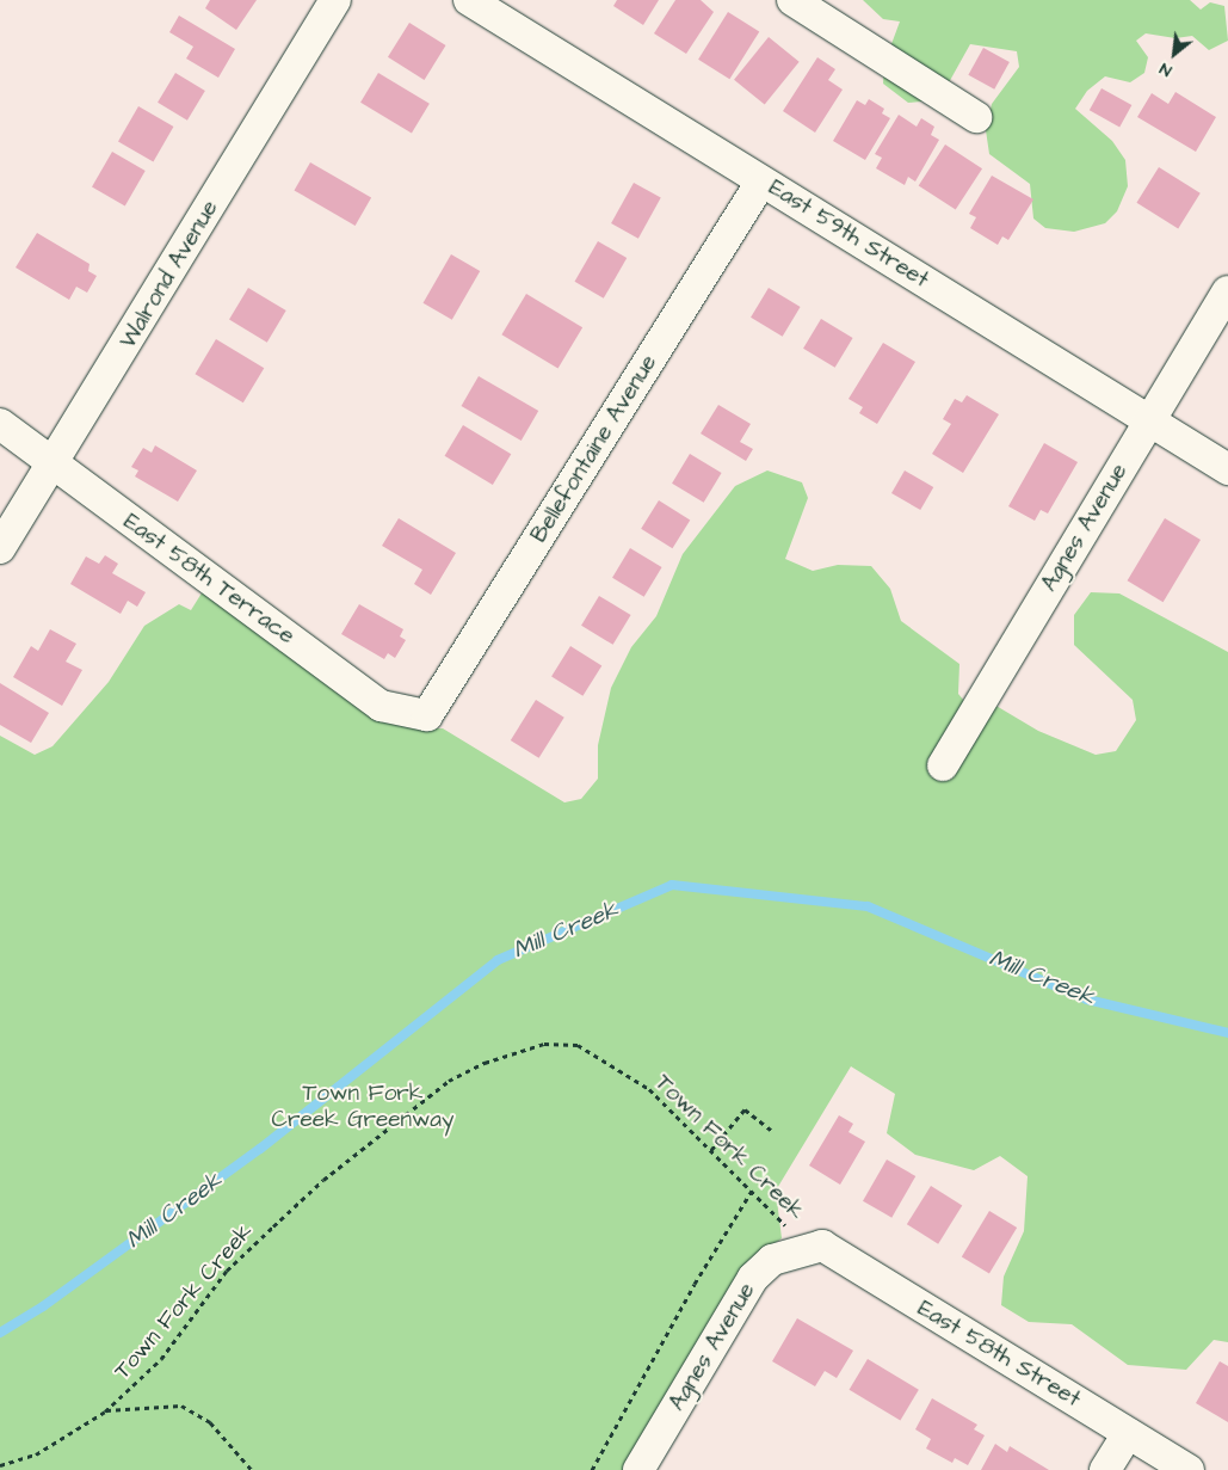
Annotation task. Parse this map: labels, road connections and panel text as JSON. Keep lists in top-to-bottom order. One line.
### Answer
{"streets":{"street":["East 59th Street","Walrond Avenue","Bellefontaine Avenue","Agnes Avenue","East 58th Terrace","East 58th Street"],"path":["Town Fork Creek"]},"crossings":[["East 59th Street","Bellefontaine Avenue"],["East 59th Street","Agnes Avenue"],["Walrond Avenue","East 58th Terrace"],["Bellefontaine Avenue","East 58th Terrace"],["Agnes Avenue","Town Fork Creek"],["Agnes Avenue","East 58th Street"],["Town Fork Creek","East 58th Street"]],"water":["Mill Creek"],"parks":["Town Fork Creek Greenway"],"north":"bottom left"}
